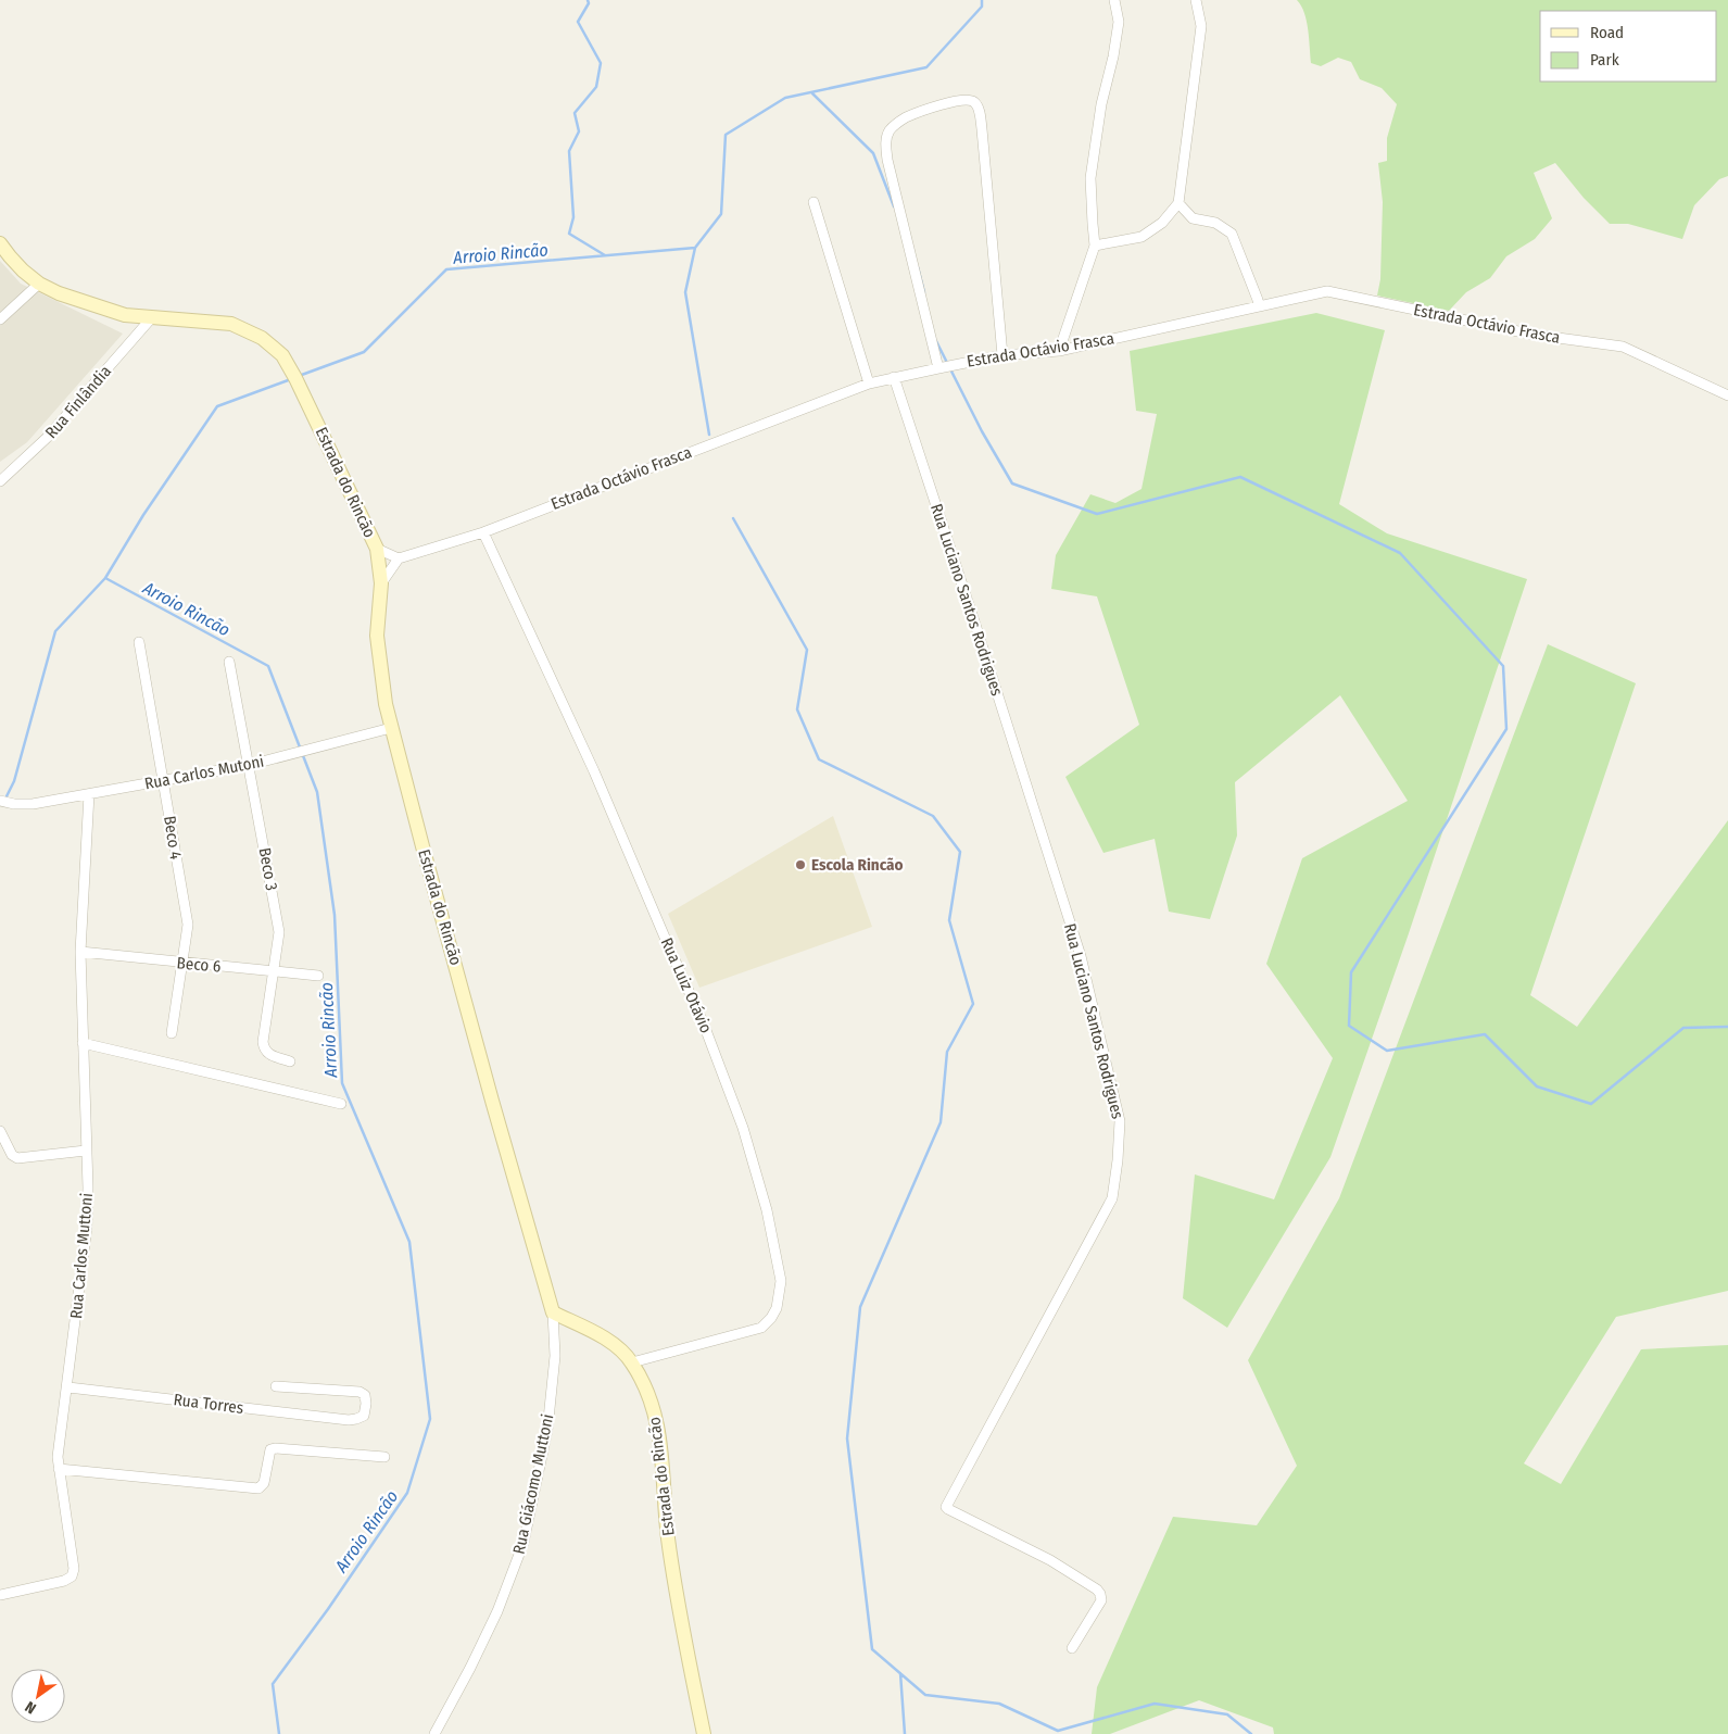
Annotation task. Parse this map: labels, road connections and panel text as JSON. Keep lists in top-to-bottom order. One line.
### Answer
{"streets":{"street":["Estrada Octávio Frasca","Rua Finlândia","Estrada do Rincão","Rua Luciano Santos Rodrigues","Rua Carlos Mutoni","Beco 4","Beco 3","Beco 6","Rua Luiz Otávio","Rua Carlos Muttoni","Rua Torres","Rua Giácomo Muttoni"]},"crossings":[["Estrada Octávio Frasca","Rua Luciano Santos Rodrigues"],["Estrada Octávio Frasca","Rua Luiz Otávio"],["Rua Finlândia","Estrada do Rincão"],["Estrada do Rincão","Rua Carlos Mutoni"],["Estrada do Rincão","Rua Luiz Otávio"],["Estrada do Rincão","Rua Giácomo Muttoni"],["Rua Carlos Mutoni","Beco 4"],["Rua Carlos Mutoni","Beco 3"],["Rua Carlos Mutoni","Rua Carlos Muttoni"],["Beco 4","Beco 6"],["Beco 3","Beco 6"],["Beco 6","Rua Carlos Muttoni"],["Rua Carlos Muttoni","Rua Torres"]],"water":["Arroio Rincão"],"places":["Escola Rincão"],"legend":["Road","Park"],"north":"bottom left"}
